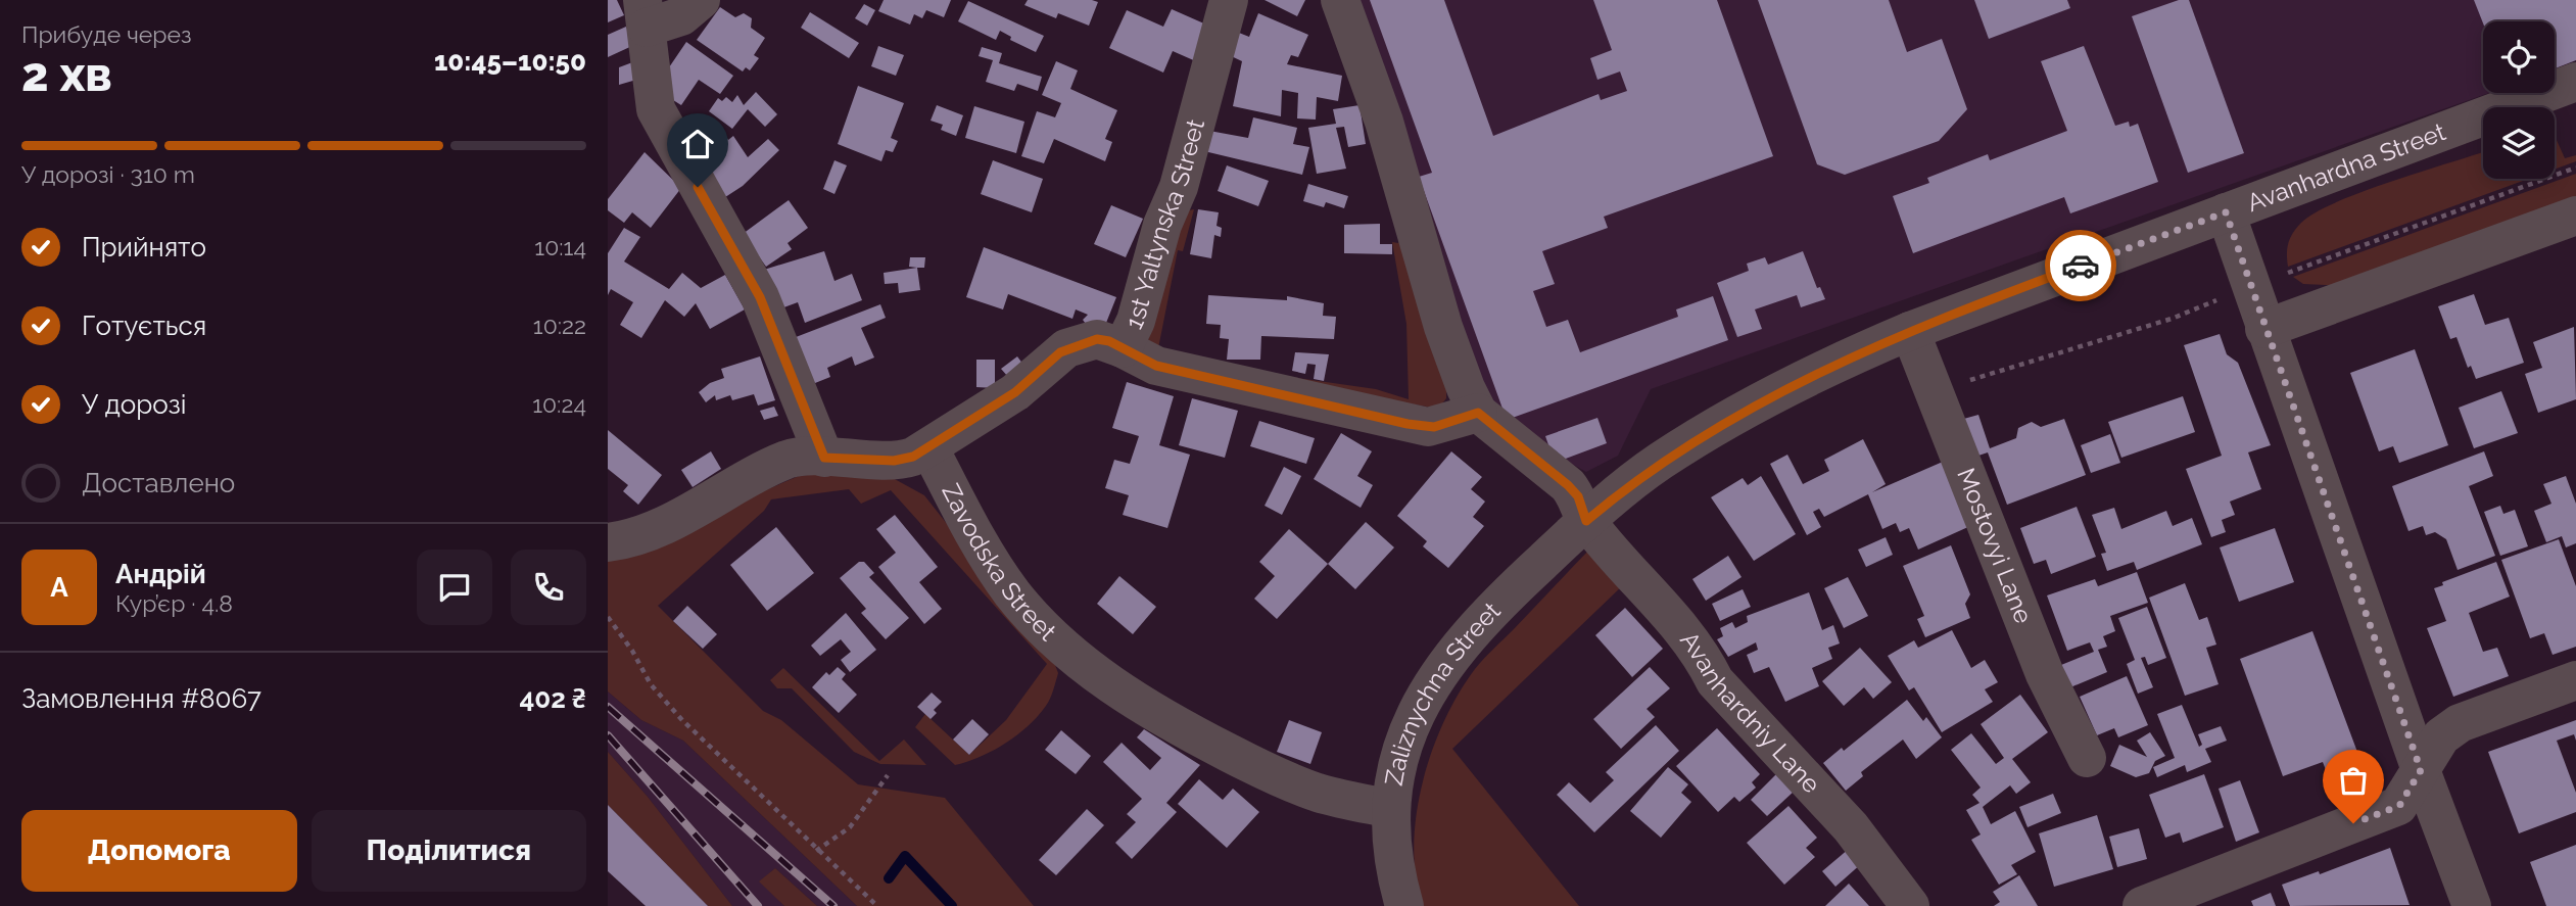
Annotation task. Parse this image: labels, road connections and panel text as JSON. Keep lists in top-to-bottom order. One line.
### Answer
{"streets":{"street":["Avanhardna Street","1st Yaltynska Street","Mostovyi Lane","Zavodska Street","Zaliznychna Street","Avanhardniy Lane"]},"crossings":[["Avanhardna Street","Mostovyi Lane"],["Avanhardna Street","Zaliznychna Street"],["Avanhardna Street","Avanhardniy Lane"],["1st Yaltynska Street","Zavodska Street"],["Zavodska Street","Zaliznychna Street"],["Zaliznychna Street","Avanhardniy Lane"]],"page":{"heading":["2 хв","Прибуде через","10:45–10:50"],"panel":["Андрій","Кур’єр · 4.8","Замовлення #8067","402 ₴"],"bar":"У дорозі · 310 m","list":[["Прийнято","10:14"],["Готується","10:22"],["У дорозі","10:24"],"Доставлено"],"round":"А","buttons":["Допомога","Поділитися"]}}
